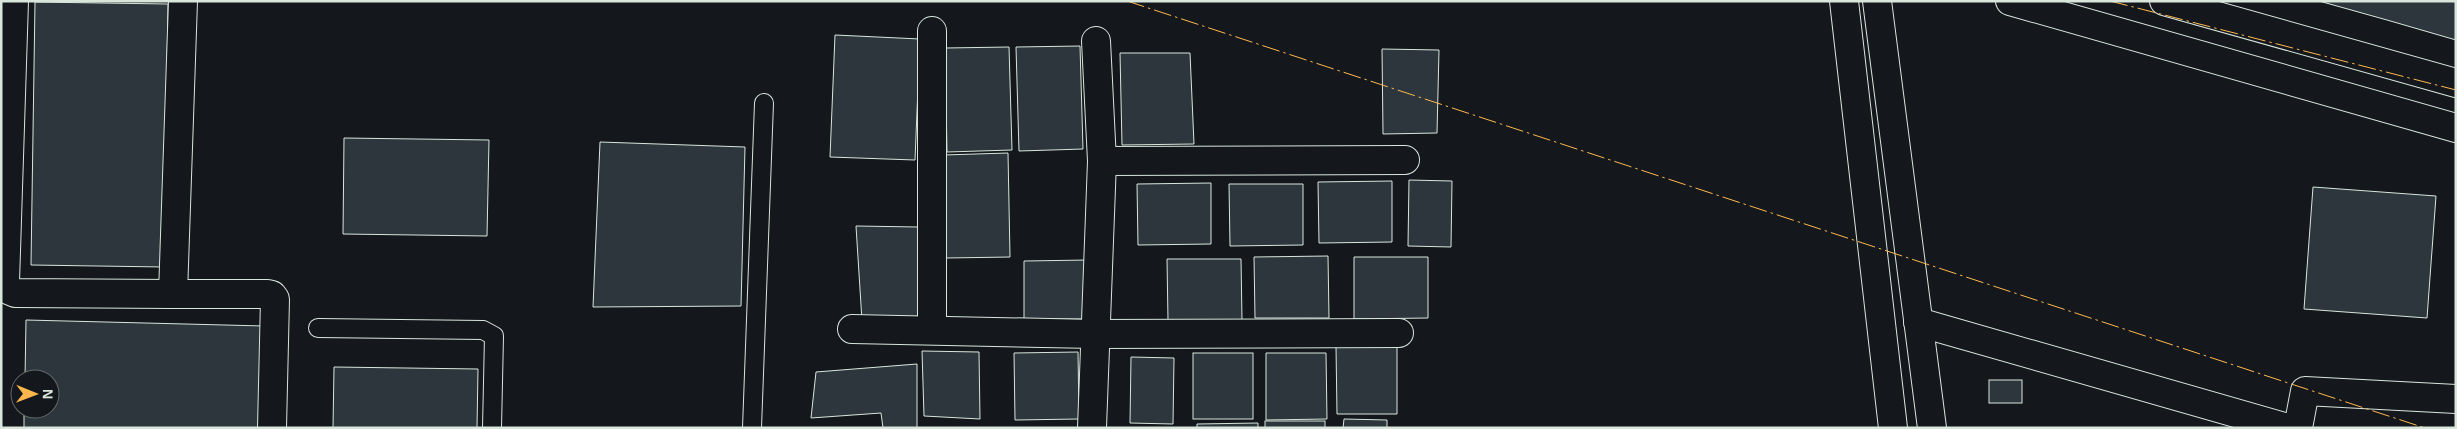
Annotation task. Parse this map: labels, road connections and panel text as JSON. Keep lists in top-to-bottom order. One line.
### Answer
{"north":"right"}
